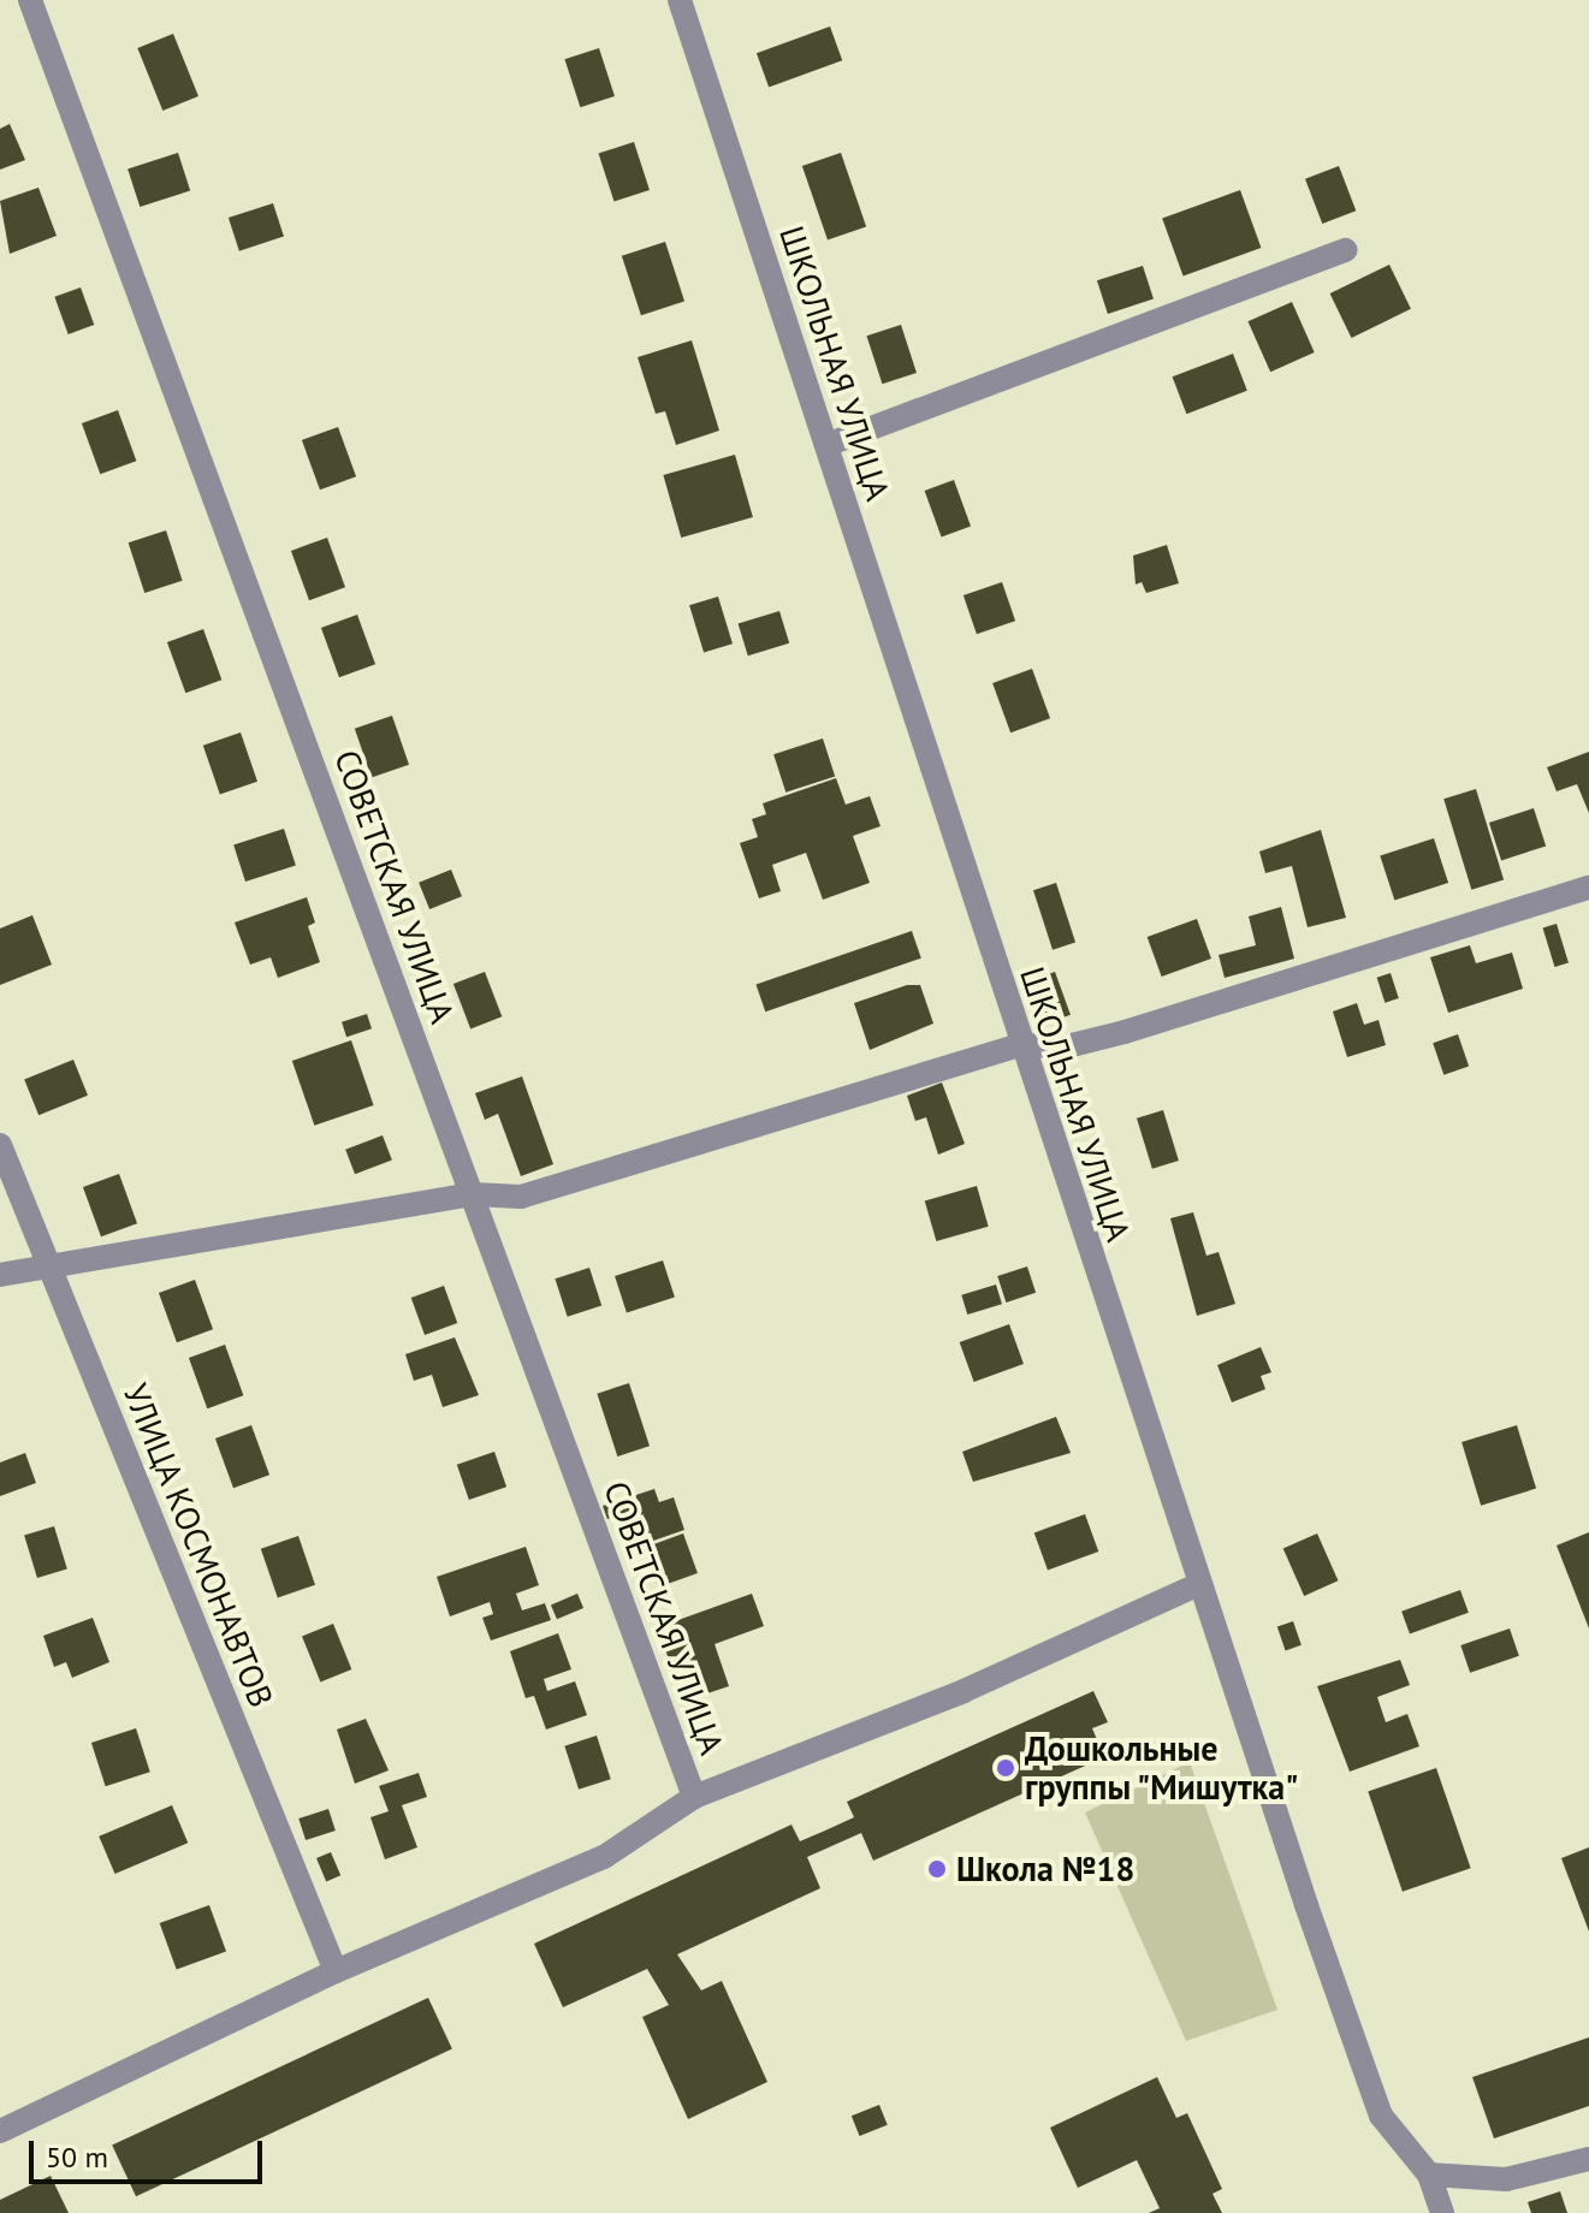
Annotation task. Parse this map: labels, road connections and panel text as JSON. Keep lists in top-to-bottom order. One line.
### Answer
{"streets":{"street":["ШКОЛЬНАЯ УЛИЦА","СОВЕТСКАЯ УЛИЦА","УЛИЦА КОСМОНАВТОВ"]},"places":["Дошкольные группы \"Мишутка\"","Школа №18"],"scale_bar":"50 m"}
